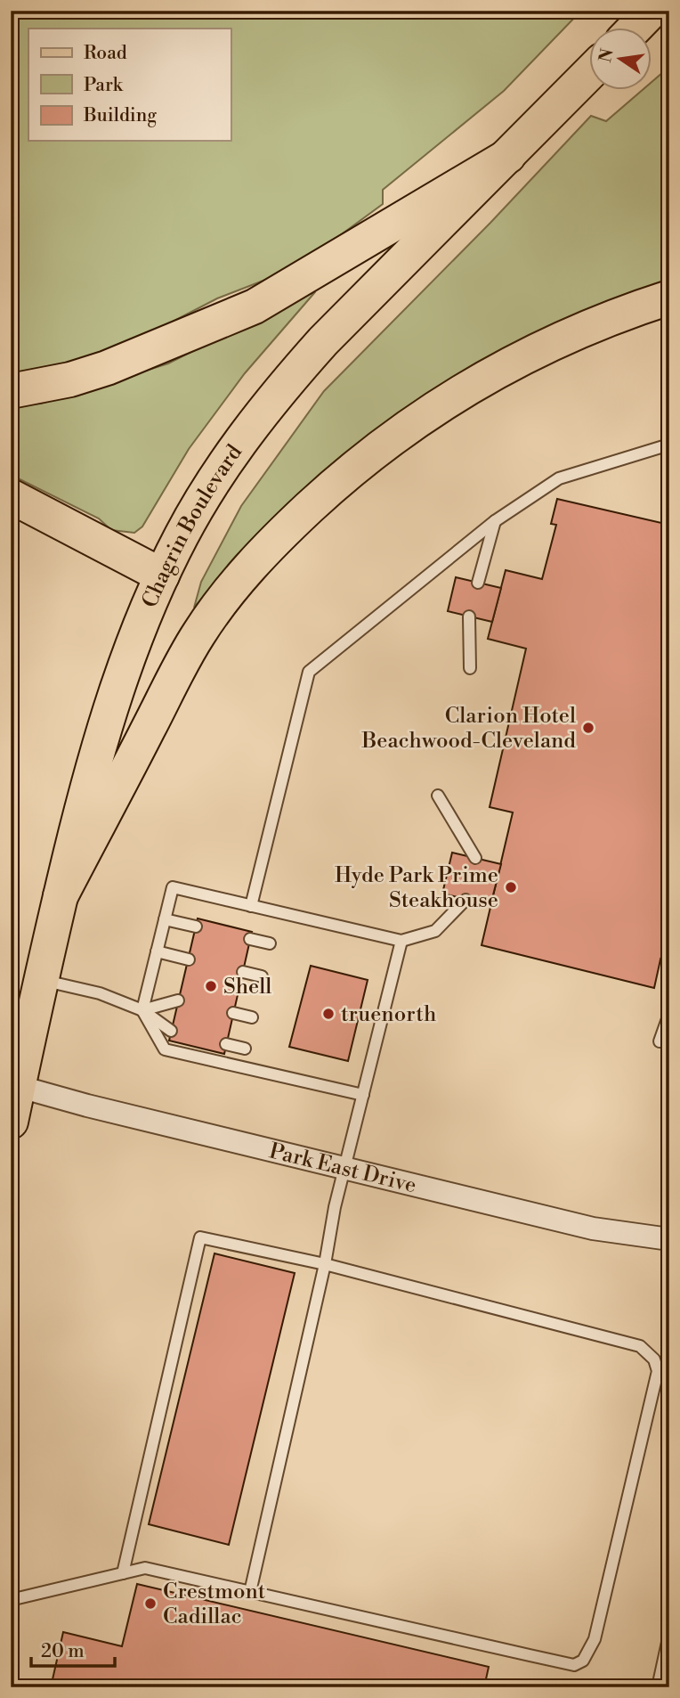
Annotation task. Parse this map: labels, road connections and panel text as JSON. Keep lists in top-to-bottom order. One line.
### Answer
{"streets":{"main road":["Chagrin Boulevard"],"street":["Park East Drive"]},"crossings":[["Chagrin Boulevard","Park East Drive"]],"places":["Clarion Hotel Beachwood-Cleveland","Hyde Park Prime Steakhouse","Shell","truenorth","Crestmont Cadillac"],"legend":["Road","Park","Building"],"scale_bar":"20 m","north":"left"}
